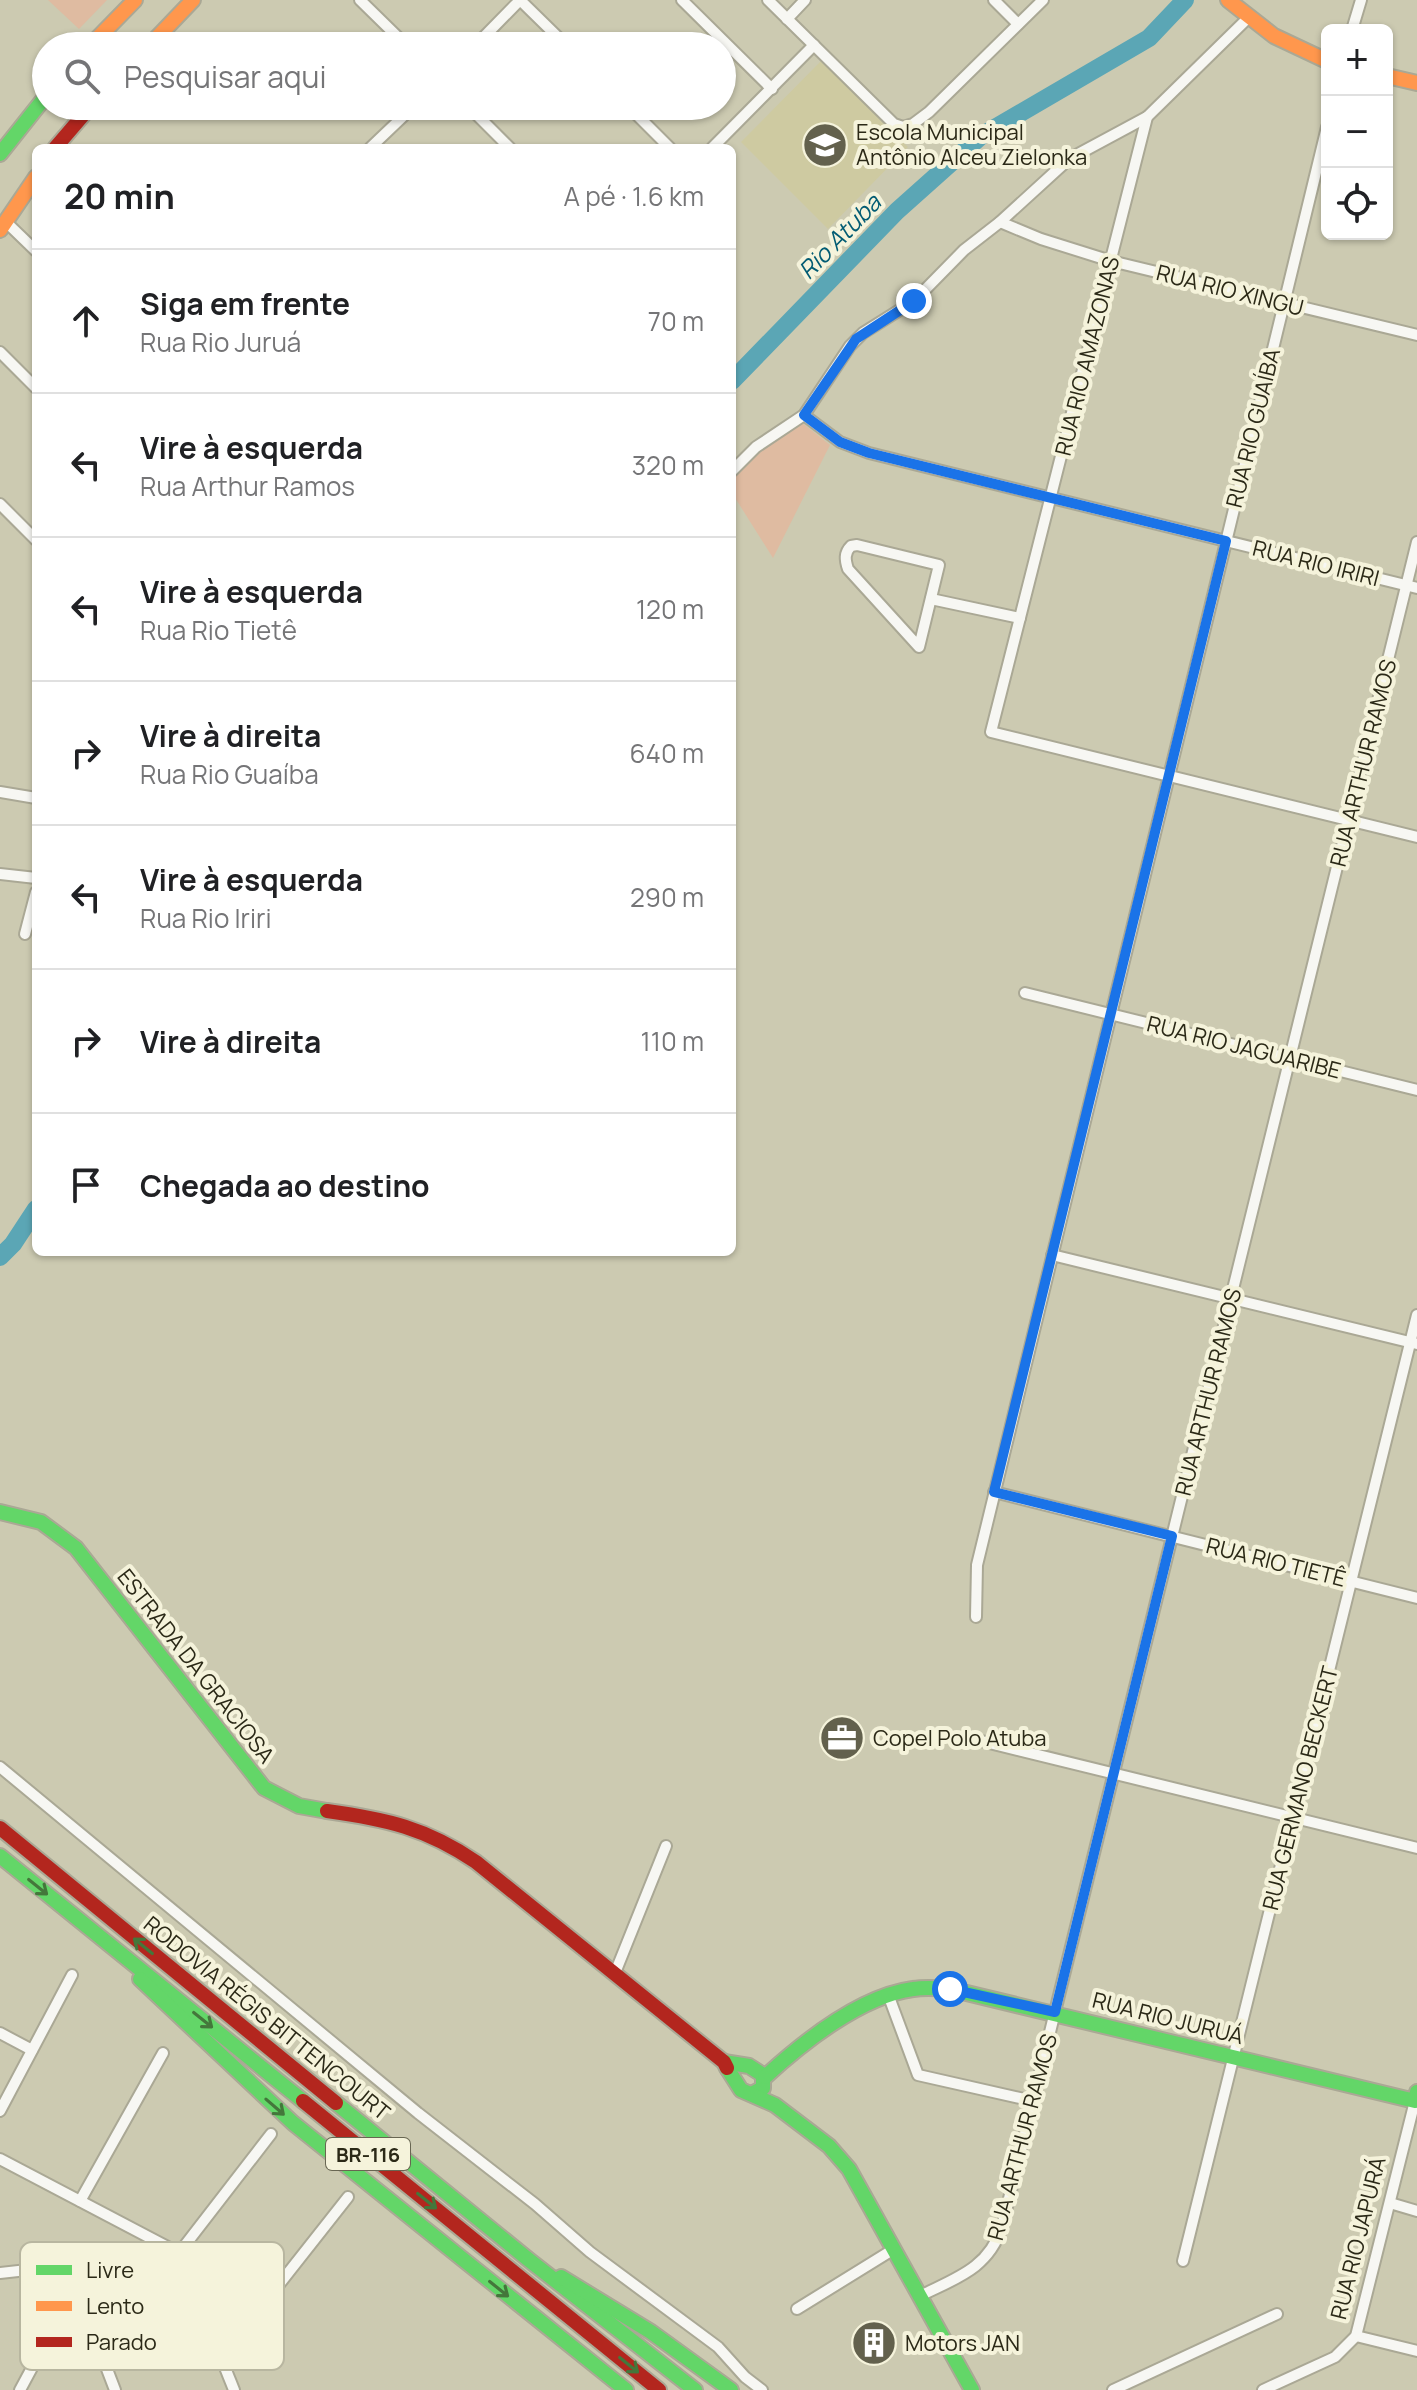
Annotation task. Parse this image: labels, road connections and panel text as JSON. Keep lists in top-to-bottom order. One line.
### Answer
{"streets":{"main road":["ESTRADA DA GRACIOSA","RODOVIA RÉGIS BITTENCOURT","RUA RIO JURUÁ","BR-116"],"street":["RUA RIO XINGU","RUA RIO AMAZONAS","RUA RIO GUAÍBA","RUA RIO IRIRI","RUA ARTHUR RAMOS","RUA RIO JAGUARIBE","RUA RIO TIETÊ","RUA GERMANO BECKERT","RUA RIO JAPURÁ"]},"crossings":[["RUA RIO XINGU","RUA RIO AMAZONAS"],["RUA RIO XINGU","RUA RIO GUAÍBA"],["RUA RIO AMAZONAS","RUA RIO GUAÍBA"],["RUA RIO AMAZONAS","RUA RIO IRIRI"],["RUA RIO GUAÍBA","RUA RIO IRIRI"],["RUA RIO GUAÍBA","RUA RIO JAGUARIBE"],["RUA RIO GUAÍBA","RUA RIO TIETÊ"],["RUA RIO IRIRI","RUA ARTHUR RAMOS"],["RUA ARTHUR RAMOS","RUA RIO JAGUARIBE"],["RUA ARTHUR RAMOS","RUA RIO TIETÊ"],["RUA ARTHUR RAMOS","RUA RIO JURUÁ"],["RUA RIO TIETÊ","RUA GERMANO BECKERT"],["ESTRADA DA GRACIOSA","RUA RIO JURUÁ"],["RUA GERMANO BECKERT","RUA RIO JURUÁ"],["RUA RIO JURUÁ","RUA RIO JAPURÁ"]],"water":["Rio Atuba"],"places":{"school or university":["Escola Municipal Antônio Alceu Zielonka"],"office":["Copel Polo Atuba"],"building":["Motors JAN"]},"legend":["Livre","Lento","Parado"],"page":{"map_buttons":["+","−"],"search":"Pesquisar aqui","heading":["20 min","A pé · 1.6 km"],"list":[["Siga em frente","Rua Rio Juruá","70 m"],["Vire à esquerda","Rua Arthur Ramos","320 m"],["Vire à esquerda","Rua Rio Tietê","120 m"],["Vire à direita","Rua Rio Guaíba","640 m"],["Vire à esquerda","Rua Rio Iriri","290 m"],["Vire à direita","110 m"],"Chegada ao destino"]}}
